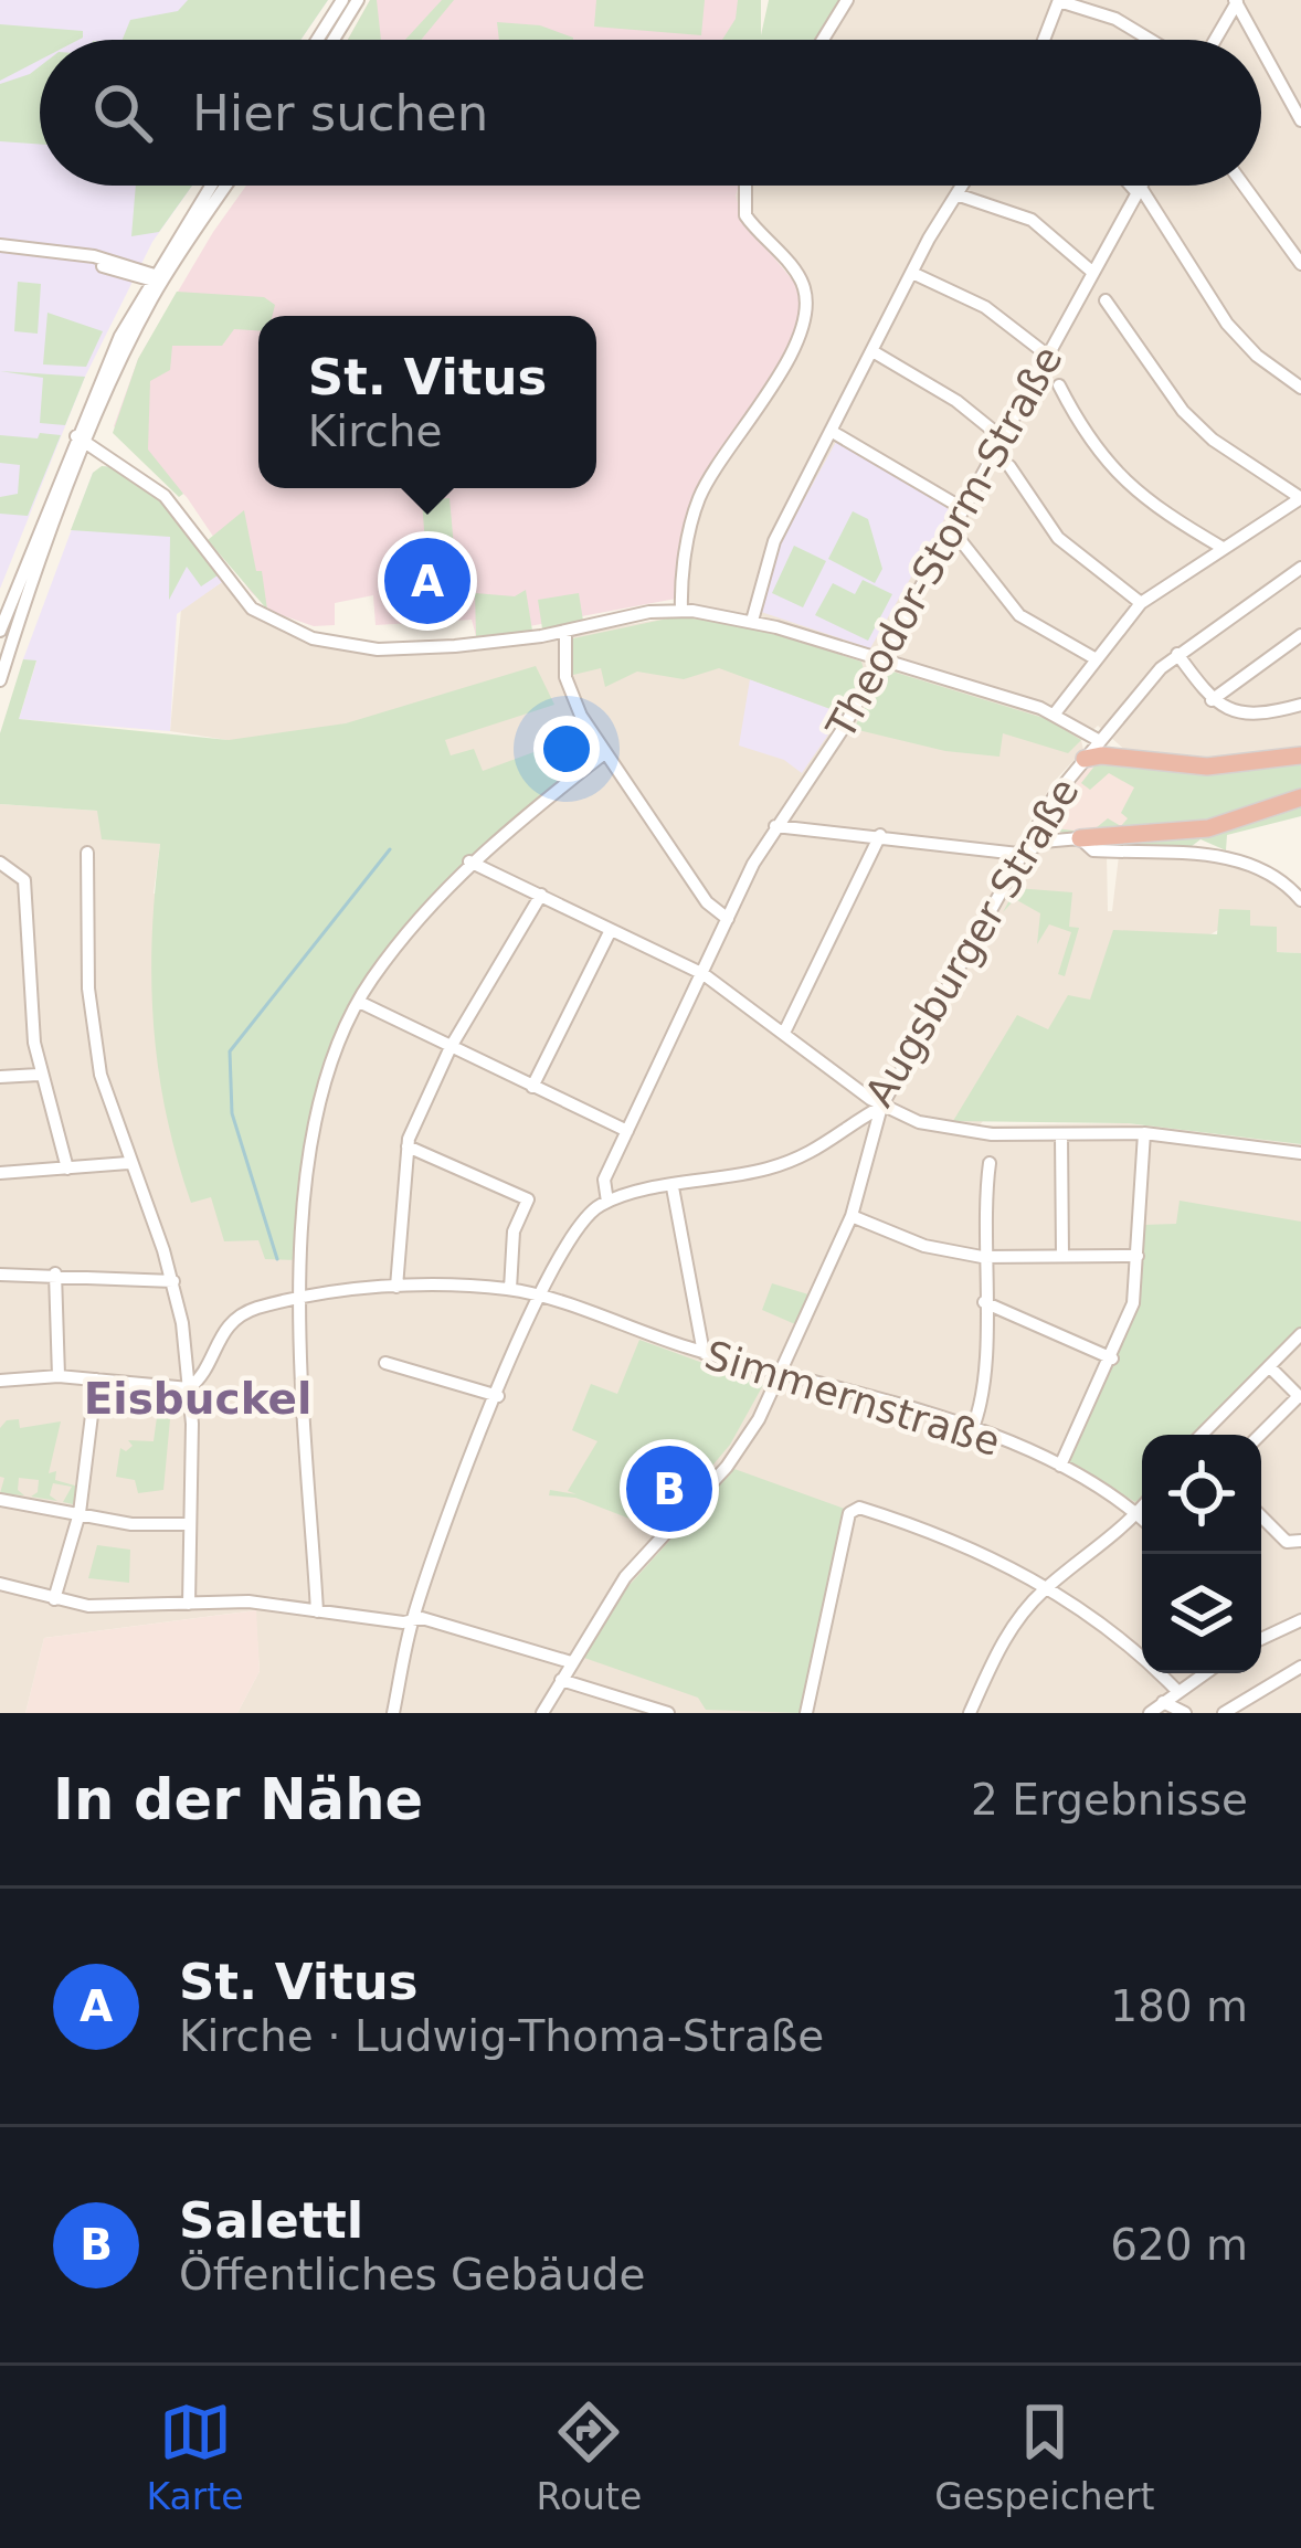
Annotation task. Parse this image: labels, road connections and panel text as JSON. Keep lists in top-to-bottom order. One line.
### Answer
{"streets":{"street":["Theodor-Storm-Straße","Augsburger Straße","Simmernstraße"]},"crossings":[["Theodor-Storm-Straße","Augsburger Straße"],["Augsburger Straße","Simmernstraße"]],"districts":["Eisbuckel"],"page":{"search":"Hier suchen","popup":["St. Vitus","Kirche"],"pins":["A","B"],"heading":["In der Nähe","2 Ergebnisse"],"list":[{"mark":"A","name":"St. Vitus","note":"Kirche · Ludwig-Thoma-Straße","value":"180 m"},{"mark":"B","name":"Salettl","note":"Öffentliches Gebäude","value":"620 m"}],"nav":["Karte","Route","Gespeichert"]}}
